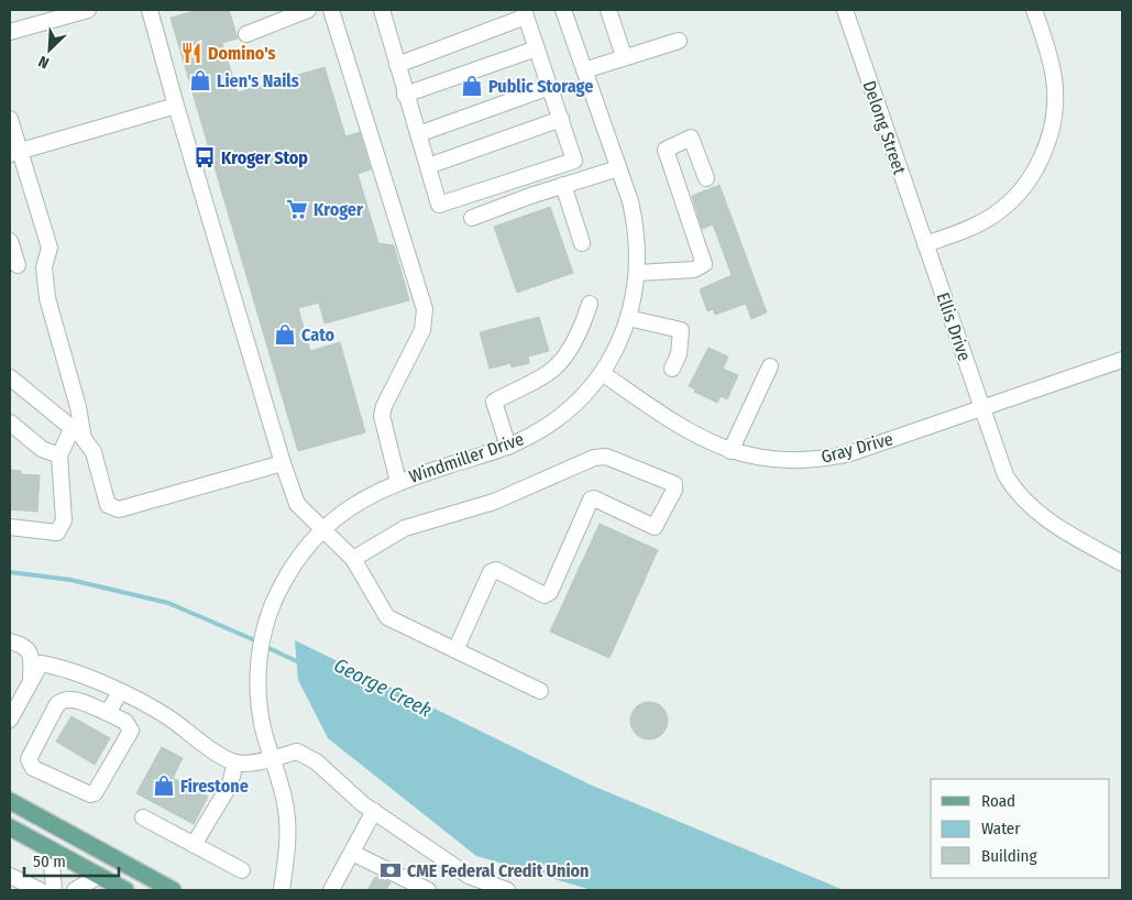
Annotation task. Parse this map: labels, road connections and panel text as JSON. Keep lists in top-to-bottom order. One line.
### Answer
{"streets":{"street":["Delong Street","Ellis Drive","Gray Drive","Windmiller Drive"]},"crossings":[["Delong Street","Ellis Drive"],["Ellis Drive","Gray Drive"],["Gray Drive","Windmiller Drive"]],"water":["George Creek"],"places":{"restaurant":["Domino's"],"shop":["Lien's Nails","Public Storage","Cato","Firestone"],"bus stop":["Kroger Stop"],"supermarket":["Kroger"],"bank":["CME Federal Credit Union"]},"legend":["Road","Water","Building"],"scale_bar":"50 m","north":"bottom left"}
